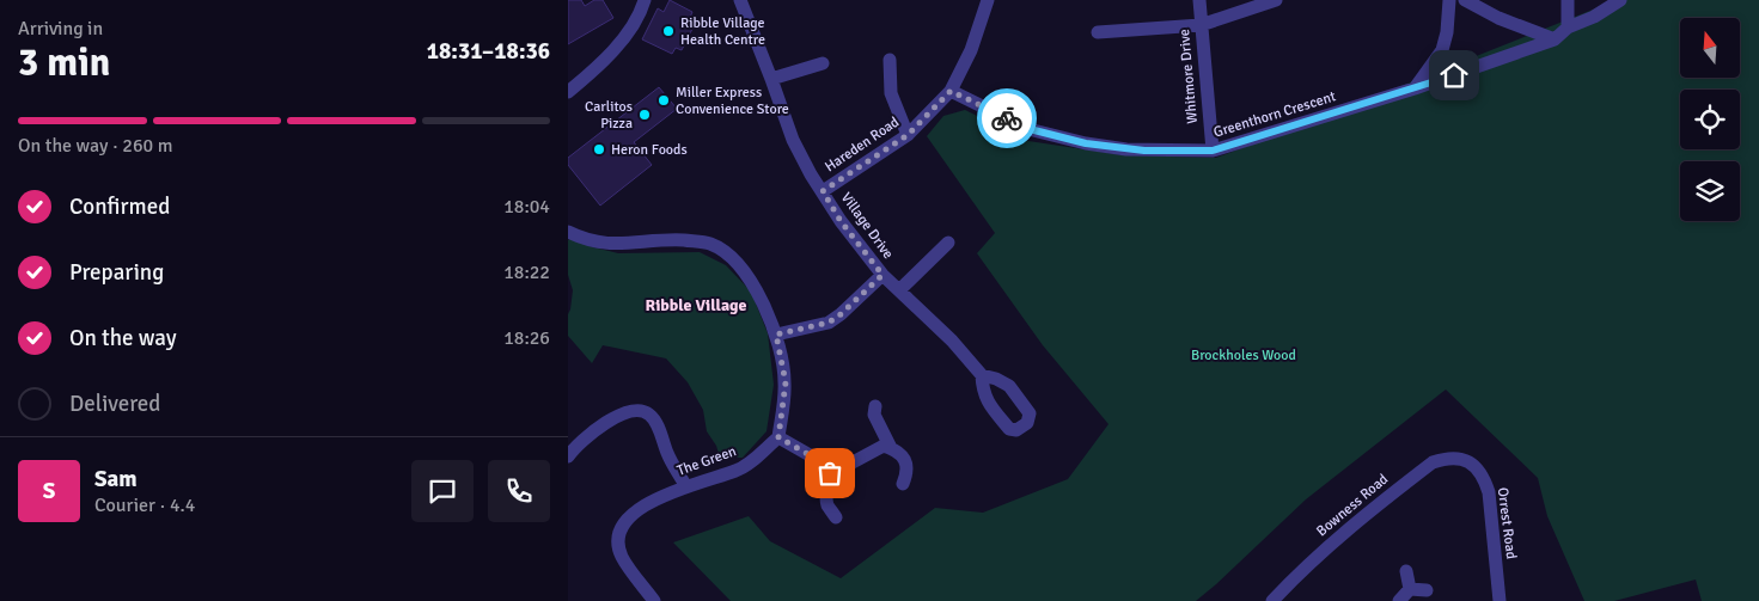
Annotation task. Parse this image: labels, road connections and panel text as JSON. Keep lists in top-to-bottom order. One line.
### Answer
{"streets":{"street":["Whitmore Drive","Greenthorn Crescent","Hareden Road","Village Drive","The Green","Bowness Road","Orrest Road"]},"crossings":[["Whitmore Drive","Greenthorn Crescent"],["Greenthorn Crescent","Hareden Road"],["Hareden Road","Village Drive"],["Bowness Road","Orrest Road"]],"districts":["Ribble Village"],"parks":["Brockholes Wood"],"places":["Ribble Village Health Centre","Miller Express Convenience Store","Carlitos Pizza","Heron Foods"],"north":"top","page":{"heading":["3 min","Arriving in","18:31–18:36"],"panel":["Sam","Courier · 4.4"],"bar":"On the way · 260 m","list":[["Confirmed","18:04"],["Preparing","18:22"],["On the way","18:26"],"Delivered"],"round":"S"}}
